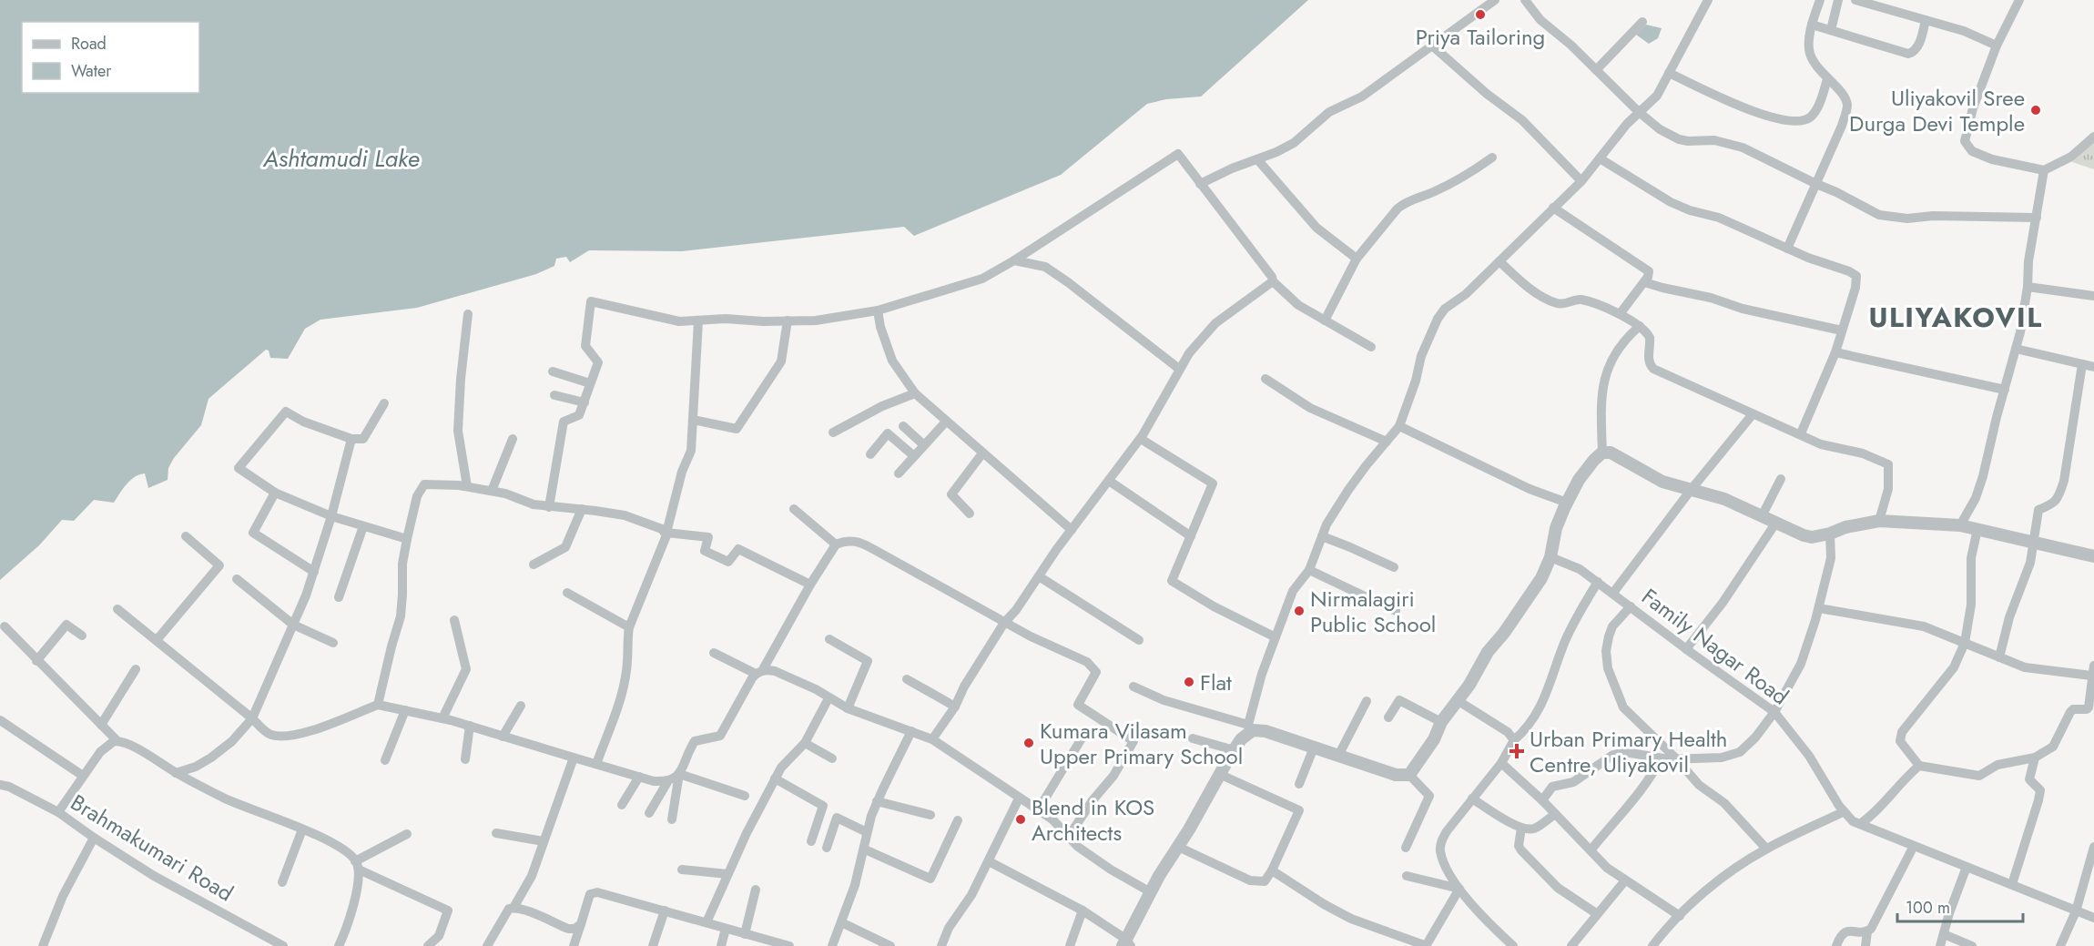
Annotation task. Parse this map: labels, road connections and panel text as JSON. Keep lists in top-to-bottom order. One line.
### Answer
{"streets":{"street":["Family Nagar Road","Brahmakumari Road"]},"districts":["ULIYAKOVIL"],"water":["Ashtamudi Lake"],"places":{"other":["Priya Tailoring","Uliyakovil Sree Durga Devi Temple","Nirmalagiri Public School","Flat","Kumara Vilasam Upper Primary School","Blend in KOS Architects"],"health":["Urban Primary Health Centre, Uliyakovil"]},"legend":["Road","Water"],"scale_bar":"100 m"}
